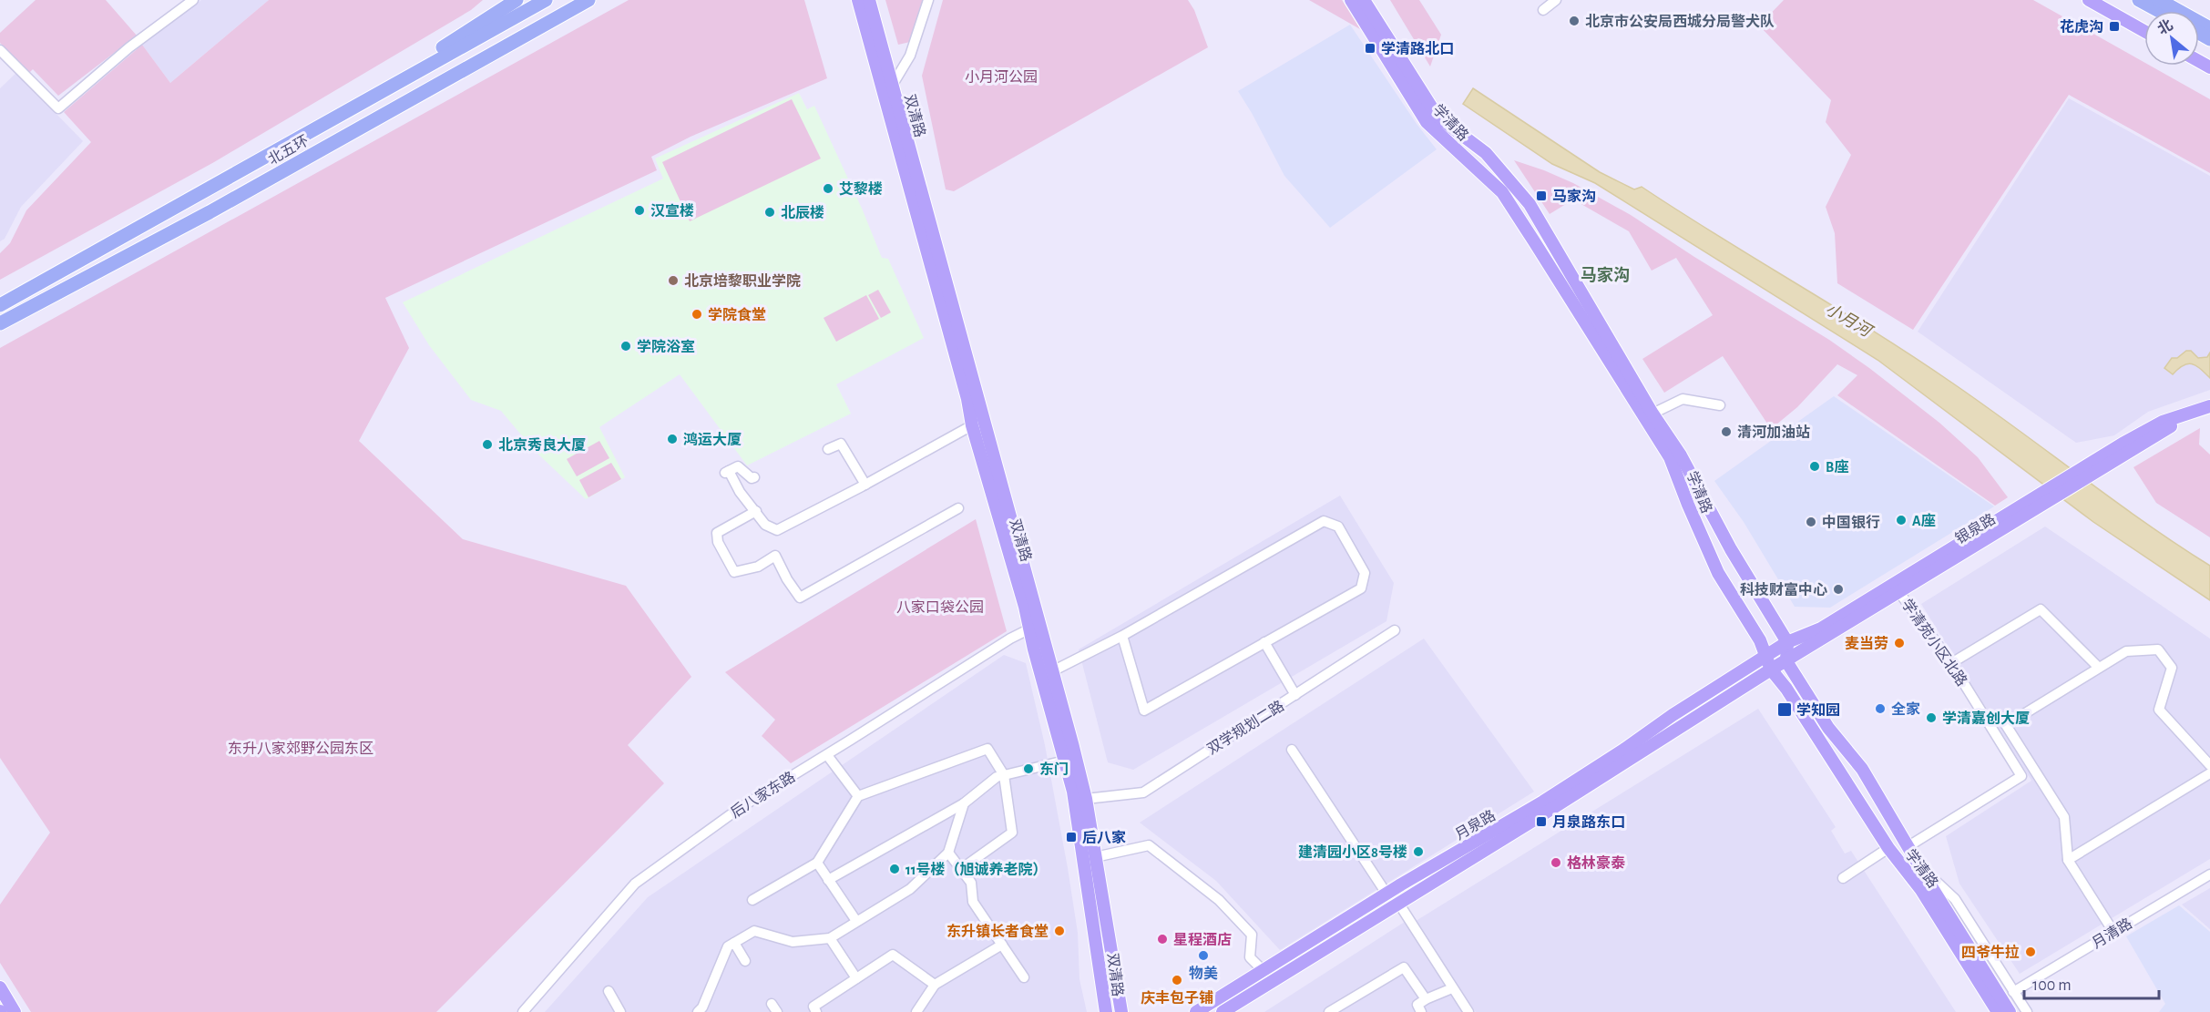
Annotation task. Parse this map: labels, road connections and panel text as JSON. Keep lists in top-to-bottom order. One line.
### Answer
{"streets":{"highway":["北五环"],"main road":["双清路","学清路","银泉路","月泉路"],"street":["学清苑小区北路","双学规划二路","后八家东路","月清路"]},"crossings":[["双清路","双学规划二路"],["双清路","后八家东路"],["学清路","银泉路"],["学清路","学清苑小区北路"],["学清路","月泉路"],["学清路","月清路"],["银泉路","学清苑小区北路"],["银泉路","月泉路"]],"districts":["马家沟"],"water":["小月河"],"parks":["小月河公园","八家口袋公园","东升八家郊野公园东区"],"places":{"other":["北京市公安局西城分局警犬队","艾黎楼","汉宣楼","北辰楼","北京培黎职业学院","学院食堂","学院浴室","清河加油站","鸿运大厦","北京秀良大厦","B座","A座","中国银行","科技财富中心","麦当劳","全家","学清嘉创大厦","东门","建清园小区8号楼","格林豪泰","11号楼（旭诚养老院）","东升镇长者食堂","星程酒店","四爷牛拉","物美","庆丰包子铺"],"transit":["花虎沟","学清路北口","马家沟","学知园","月泉路东口","后八家"]},"scale_bar":"100 m","north":"top left"}
